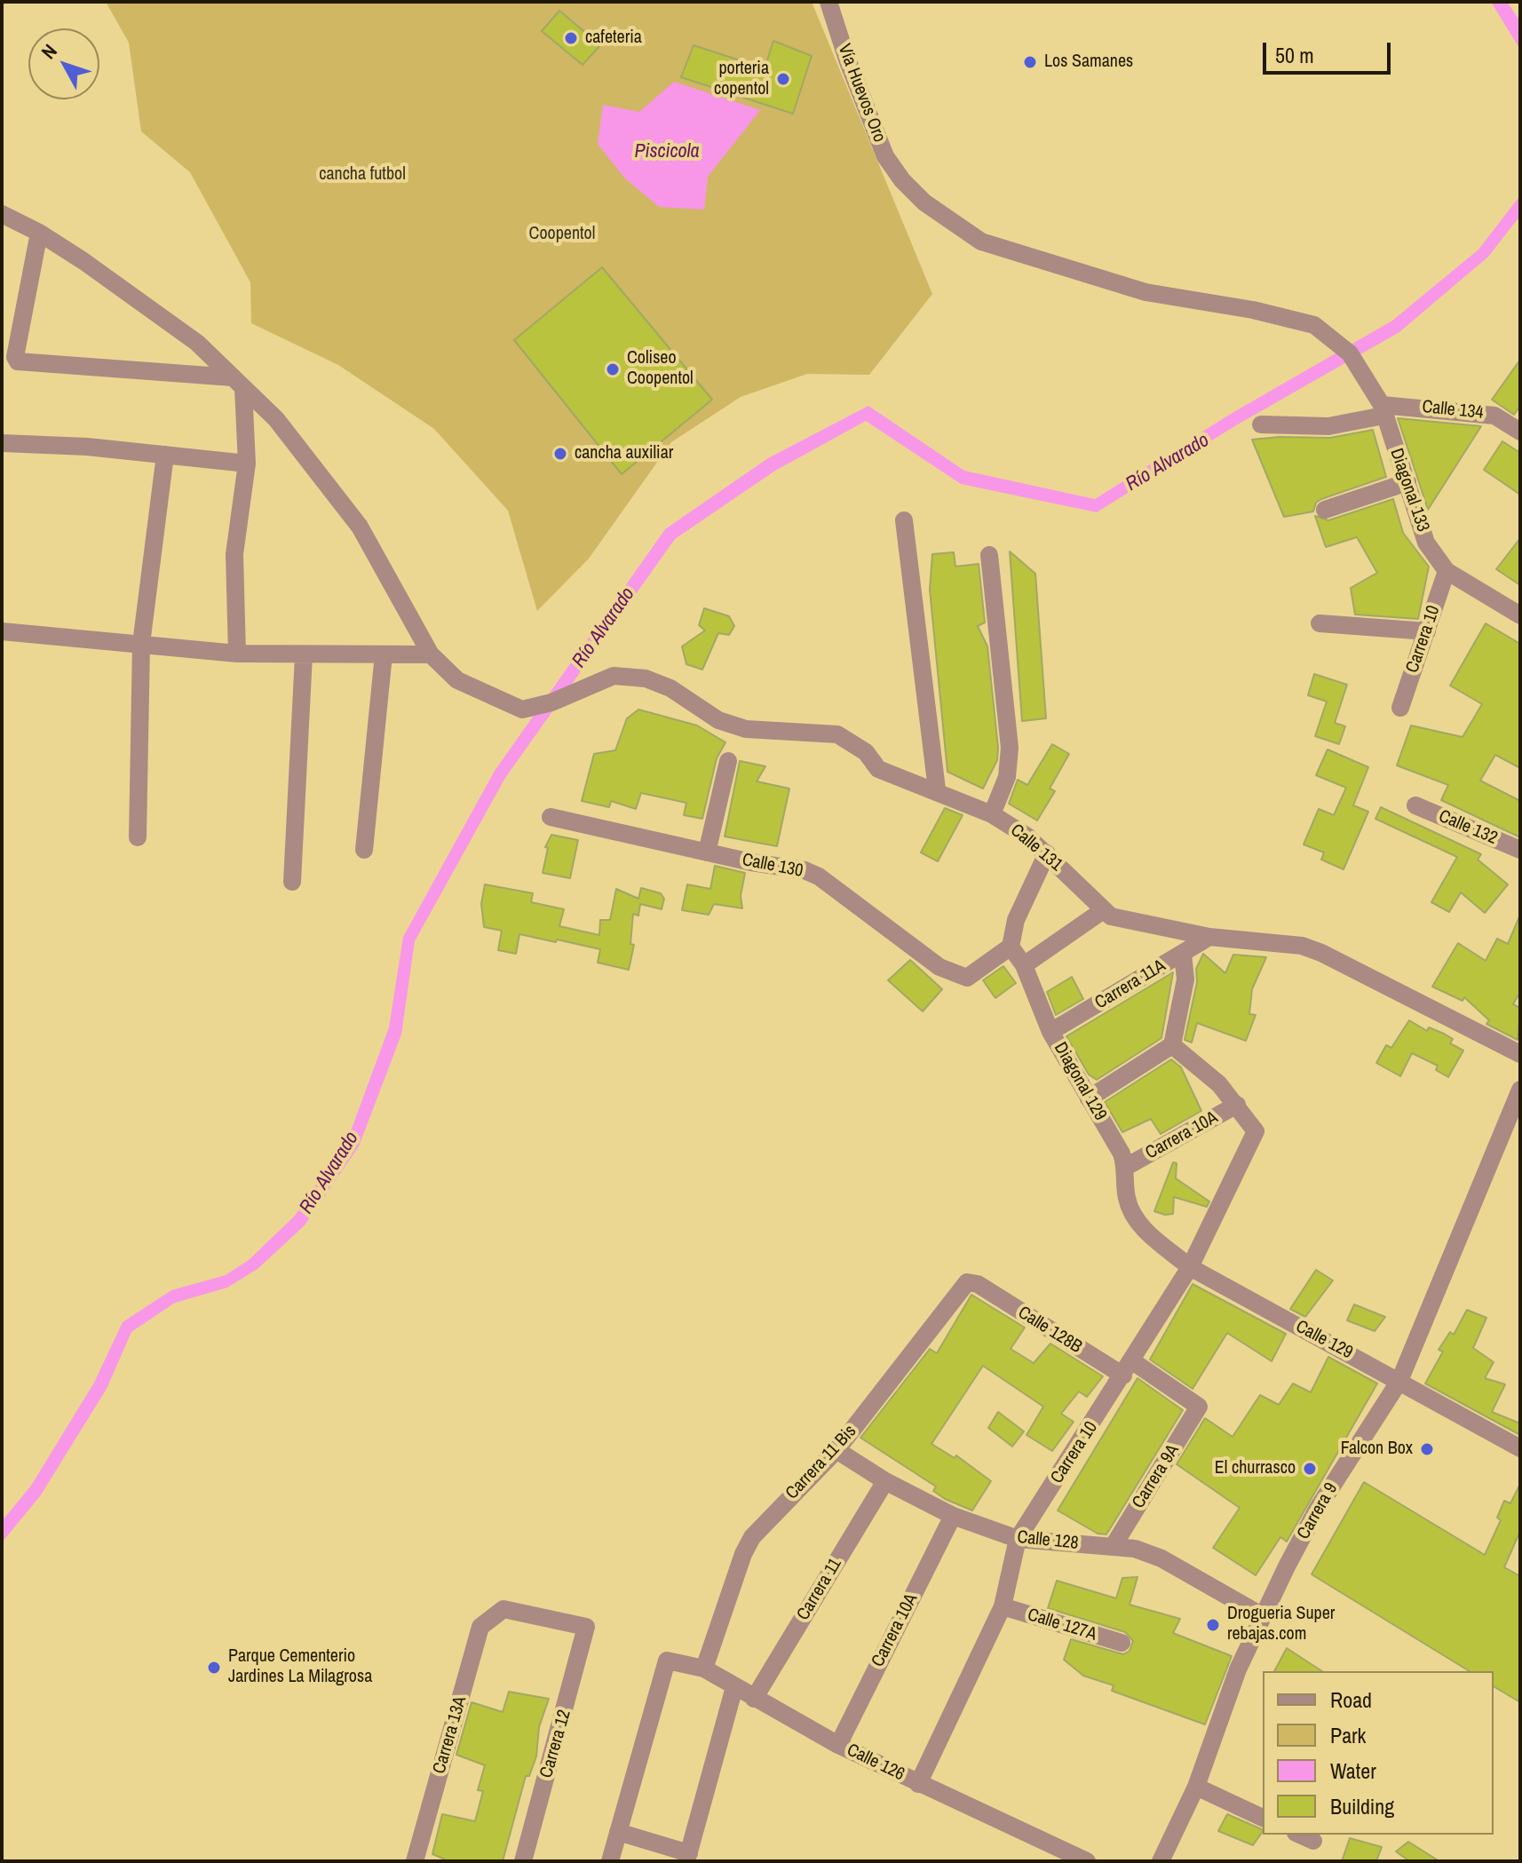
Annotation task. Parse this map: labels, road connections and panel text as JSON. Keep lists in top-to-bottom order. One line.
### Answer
{"streets":{"street":["Vía Huevos Oro","Calle 134","Diagonal 133","Carrera 10","Calle 132","Calle 131","Calle 130","Carrera 11A","Diagonal 129","Carrera 10A","Calle 128B","Calle 129","Carrera 11 Bis","Carrera 9A","Carrera 9","Calle 128","Carrera 11","Calle 127A","Carrera 13A","Carrera 12","Calle 126"]},"crossings":[["Vía Huevos Oro","Diagonal 133"],["Calle 134","Diagonal 133"],["Diagonal 133","Carrera 10"],["Carrera 10","Carrera 10A"],["Carrera 10","Calle 128B"],["Carrera 10","Calle 129"],["Carrera 10","Calle 128"],["Carrera 10","Calle 127A"],["Carrera 10","Calle 126"],["Calle 131","Carrera 11A"],["Calle 130","Diagonal 129"],["Carrera 11A","Diagonal 129"],["Diagonal 129","Carrera 10A"],["Diagonal 129","Calle 129"],["Carrera 10A","Calle 128"],["Carrera 10A","Calle 126"],["Calle 128B","Carrera 11 Bis"],["Calle 128B","Carrera 9A"],["Calle 129","Carrera 9"],["Carrera 11 Bis","Calle 128"],["Carrera 11 Bis","Calle 126"],["Carrera 9A","Calle 128"],["Carrera 9","Calle 128"],["Calle 128","Carrera 11"],["Carrera 11","Calle 126"],["Carrera 13A","Carrera 12"]],"water":["Piscicola","Río Alvarado"],"parks":["cancha futbol","Coopentol"],"places":["cafeteria","Los Samanes","porteria copentol","Coliseo Coopentol","cancha auxiliar","Falcon Box","El churrasco","Drogueria Super rebajas.com","Parque Cementerio Jardines La Milagrosa"],"legend":["Road","Park","Water","Building"],"scale_bar":"50 m","north":"top left"}
